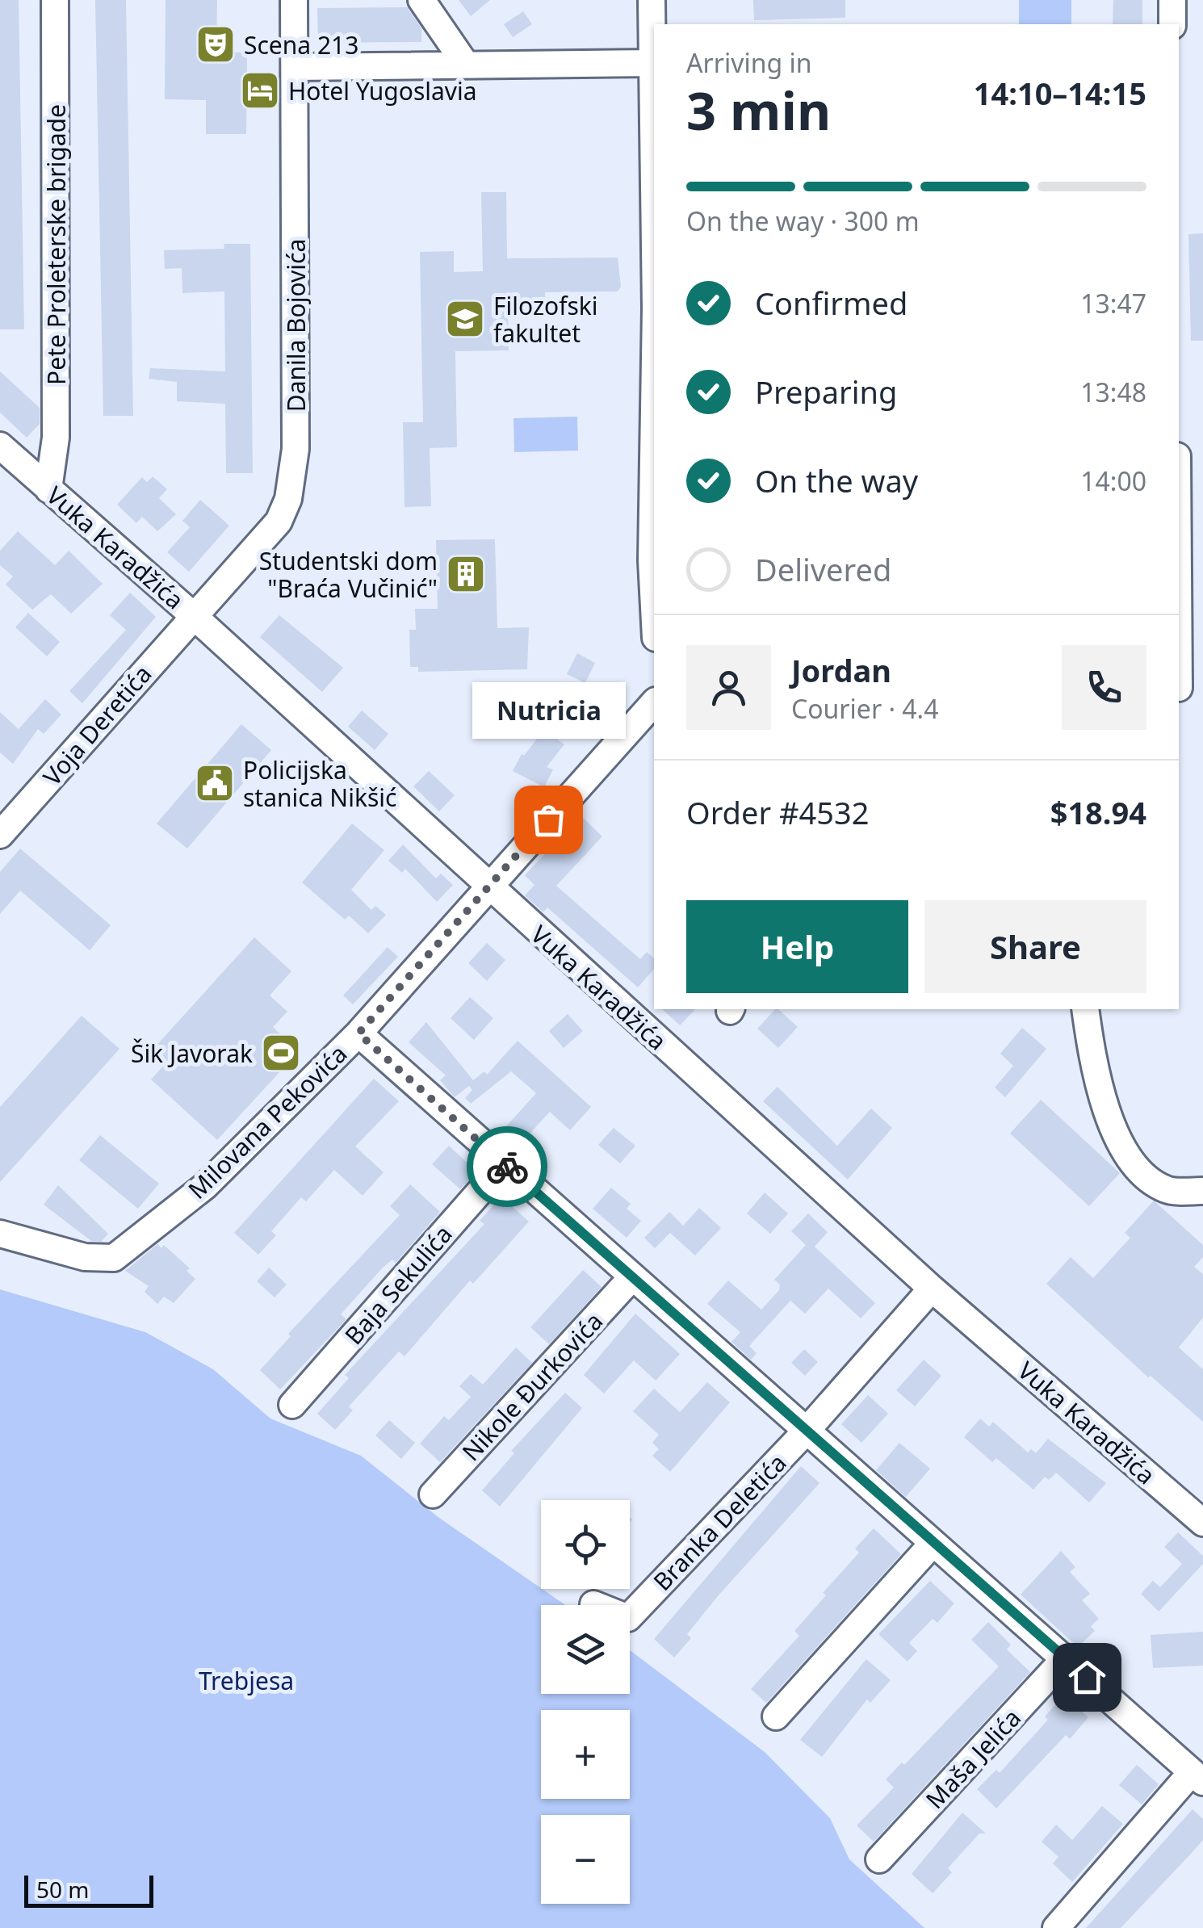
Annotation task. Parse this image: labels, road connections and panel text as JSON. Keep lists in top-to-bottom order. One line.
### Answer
{"streets":{"street":["Pete Proleterske brigade","Danila Bojovića","Vuka Karadžića","Voja Deretića","Milovana Pekovića","Baja Sekulića","Nikole Đurkovića","Branka Deletića","Maša Jelića"]},"crossings":[["Pete Proleterske brigade","Vuka Karadžića"],["Danila Bojovića","Vuka Karadžića"],["Danila Bojovića","Voja Deretića"],["Vuka Karadžića","Voja Deretića"],["Vuka Karadžića","Milovana Pekovića"],["Vuka Karadžića","Branka Deletića"]],"parks":["Trebjesa"],"places":{"theatre":["Scena 213"],"hotel":["Hotel Yugoslavia"],"school or university":["Filozofski fakultet"],"building":["Studentski dom \"Braća Vučinić\""],"public building":["Policijska stanica Nikšić"],"other":["Nutricia"],"sports":["Šik Javorak"]},"scale_bar":"50 m","page":{"heading":["3 min","Arriving in","14:10–14:15"],"panel":["Jordan","Courier · 4.4","Order #4532","$18.94"],"bar":"On the way · 300 m","list":[["Confirmed","13:47"],["Preparing","13:48"],["On the way","14:00"],"Delivered"],"bubble":"Nutricia","buttons":["Help","Share"],"map_buttons":["+","−"],"scale":"50 m"}}
